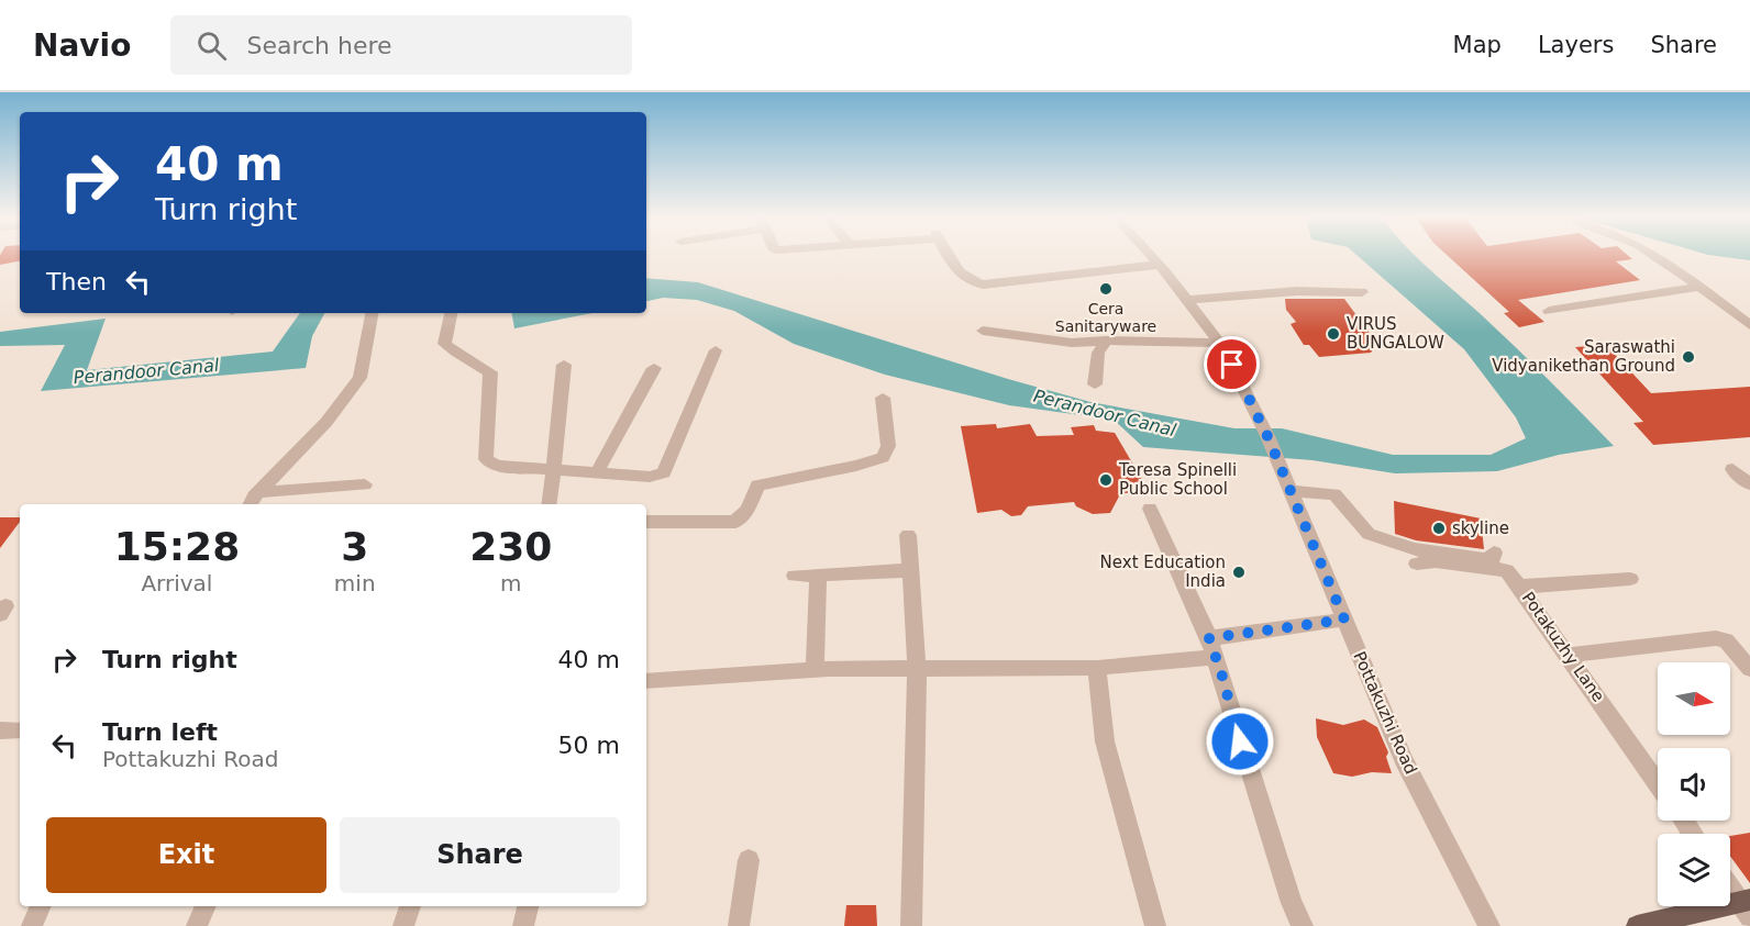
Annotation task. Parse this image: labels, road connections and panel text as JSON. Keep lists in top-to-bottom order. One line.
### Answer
{"streets":{"street":["Potakuzhy Lane","Pottakuzhi Road"]},"water":["Perandoor Canal"],"places":["Cera Sanitaryware","VIRUS BUNGALOW","Saraswathi Vidyanikethan Ground","Teresa Spinelli Public School","skyline","Next Education India"],"north":"right","page":{"header":"Navio","search":"Search here","nav":["Map","Layers","Share"],"turn":["40 m","Turn right"],"then":"Then","eta":["15:28","Arrival","3","min","230","m"],"list":[{"name":"Turn right","value":"40 m"},{"name":"Turn left","note":"Pottakuzhi Road","value":"50 m"}],"buttons":["Exit","Share"]}}
